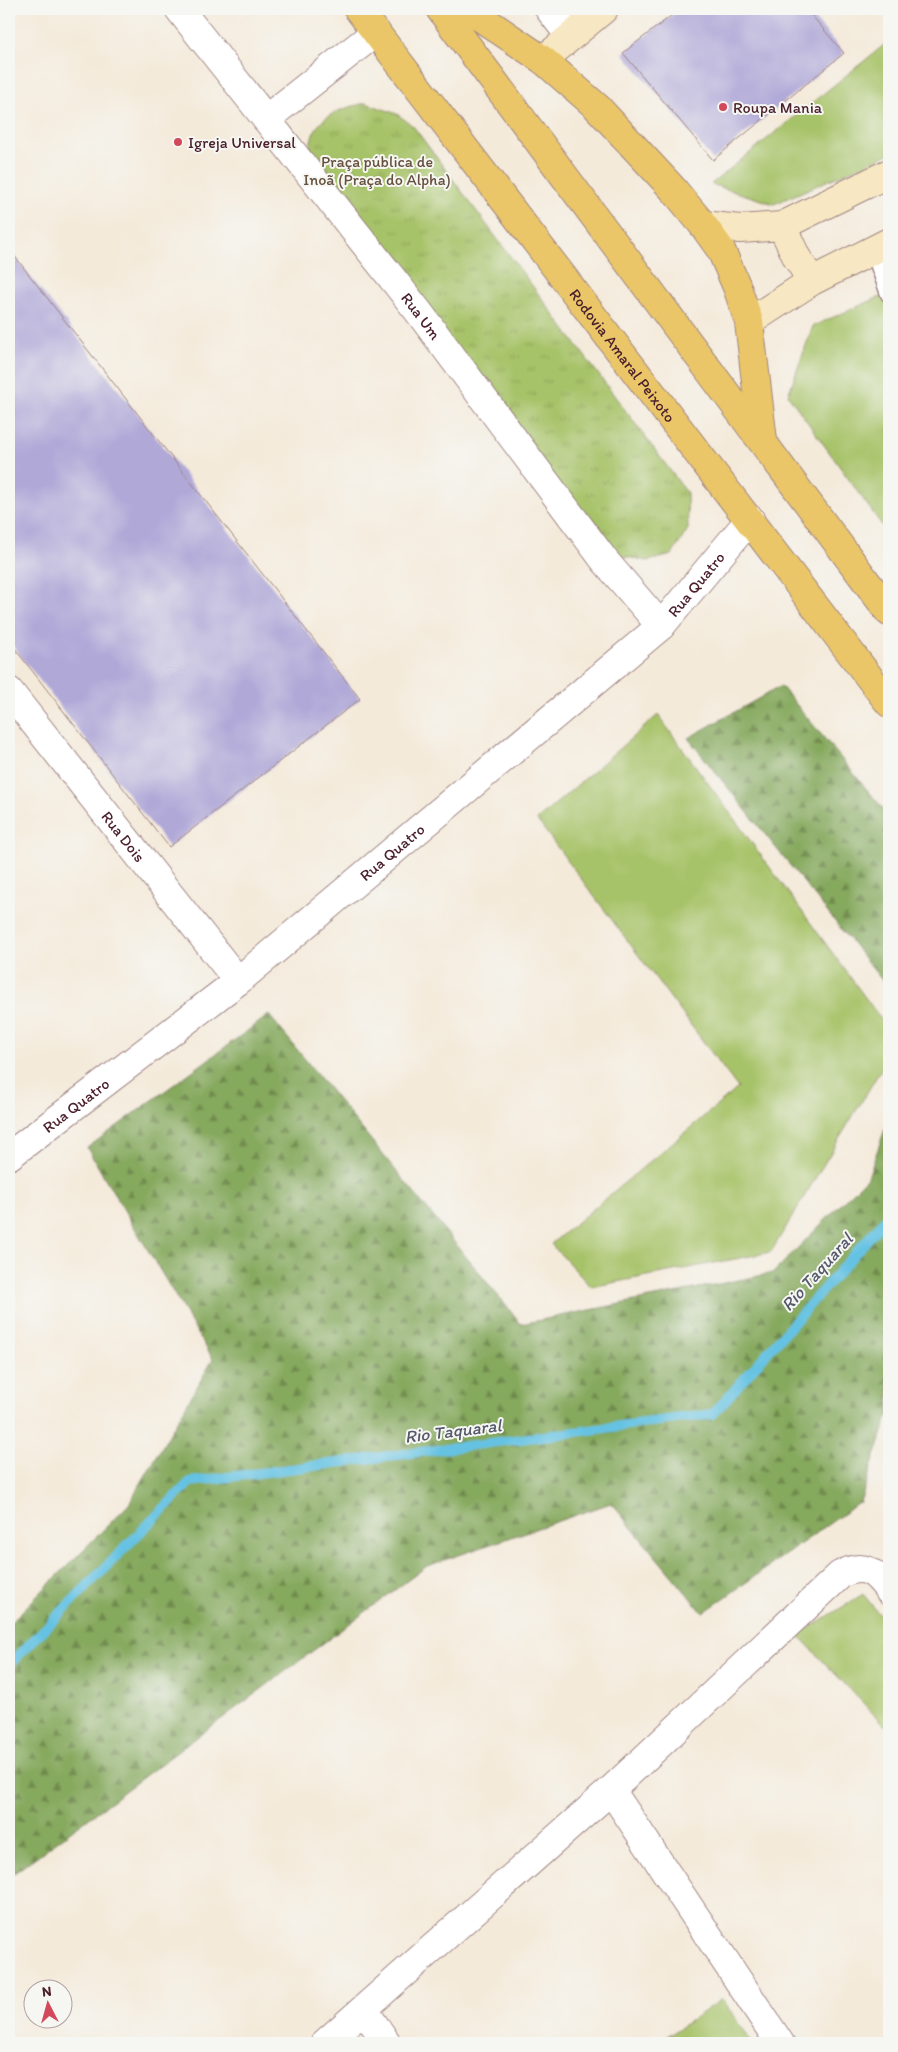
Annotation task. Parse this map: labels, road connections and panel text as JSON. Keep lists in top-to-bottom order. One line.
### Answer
{"streets":{"highway":["Rodovia Amaral Peixoto"],"street":["Rua Um","Rua Quatro","Rua Dois"]},"crossings":[["Rua Um","Rua Quatro"],["Rodovia Amaral Peixoto","Rua Quatro"],["Rua Quatro","Rua Dois"]],"water":["Rio Taquaral"],"parks":["Praça pública de Inoã (Praça do Alpha)"],"places":["Roupa Mania","Igreja Universal"],"north":"top"}
